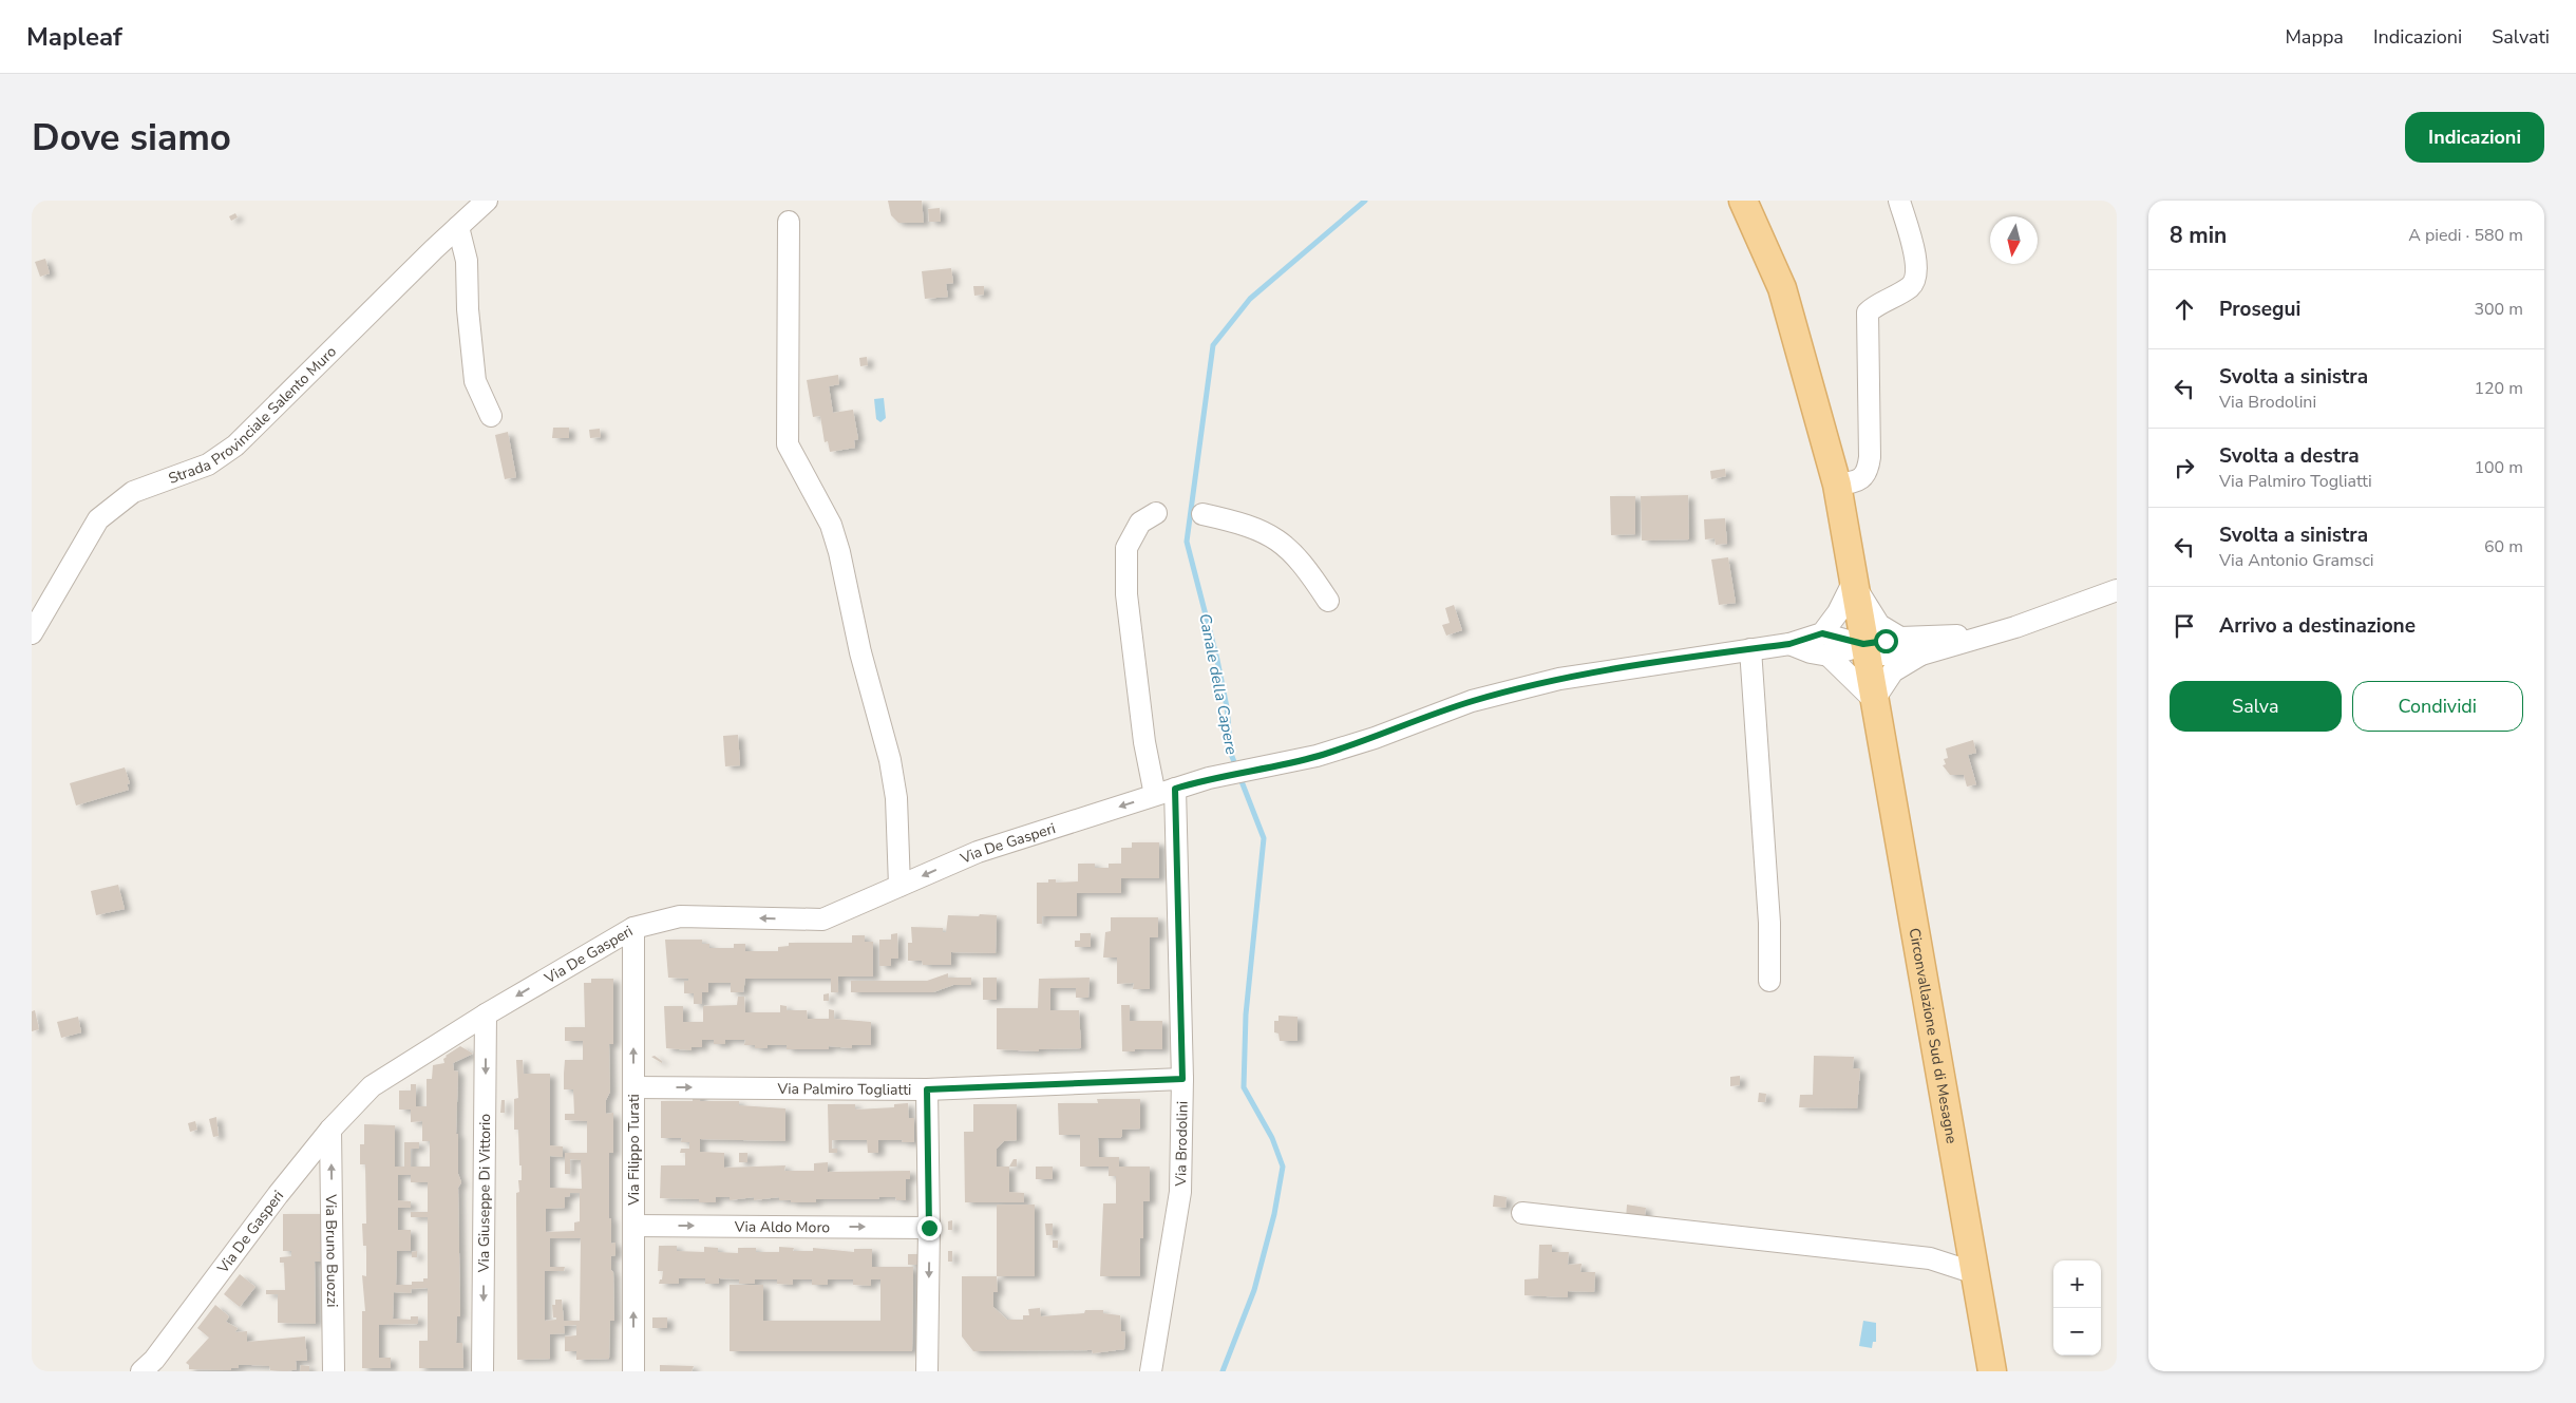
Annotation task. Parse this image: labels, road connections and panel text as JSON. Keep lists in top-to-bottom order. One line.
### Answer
{"streets":{"main road":["Circonvallazione Sud di Mesagne"],"street":["Strada Provinciale Salento Muro","Via De Gasperi","Via Palmiro Togliatti","Via Brodolini","Via Filippo Turati","Via Giuseppe Di Vittorio","Via Aldo Moro","Via Bruno Buozzi"]},"crossings":[["Via De Gasperi","Via Brodolini"],["Via De Gasperi","Via Filippo Turati"],["Via De Gasperi","Via Giuseppe Di Vittorio"],["Via De Gasperi","Via Bruno Buozzi"],["Via Palmiro Togliatti","Via Brodolini"],["Via Palmiro Togliatti","Via Filippo Turati"],["Via Filippo Turati","Via Aldo Moro"]],"one_way":["Via De Gasperi","Via Palmiro Togliatti","Via Filippo Turati","Via Giuseppe Di Vittorio","Via Aldo Moro","Via Bruno Buozzi"],"water":["Canale della Capere"],"north":"bottom","page":{"header":"Mapleaf","nav":["Mappa","Indicazioni","Salvati"],"buttons":["Indicazioni",["Salva","Condividi"]],"title":"Dove siamo","heading":["8 min","A piedi · 580 m"],"list":[["Prosegui","300 m"],["Svolta a sinistra","Via Brodolini","120 m"],["Svolta a destra","Via Palmiro Togliatti","100 m"],["Svolta a sinistra","Via Antonio Gramsci","60 m"],"Arrivo a destinazione"],"map_buttons":["+","−"]}}
